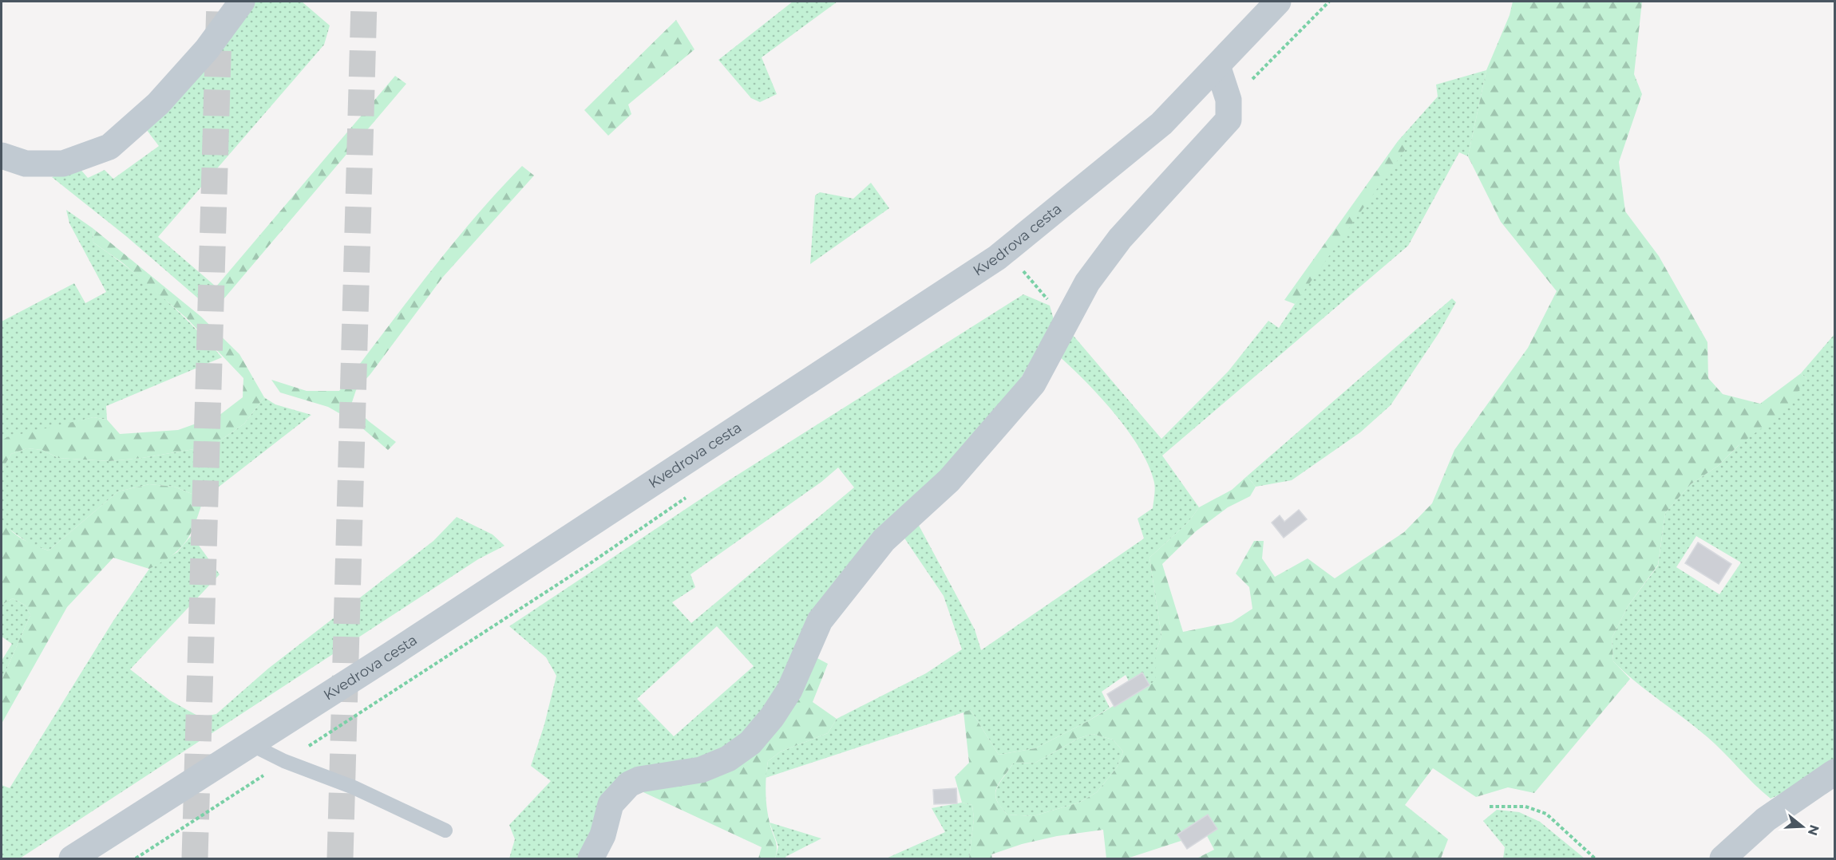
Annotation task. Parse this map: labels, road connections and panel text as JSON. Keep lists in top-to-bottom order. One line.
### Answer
{"streets":{"street":["Kvedrova cesta"]},"north":"right"}
